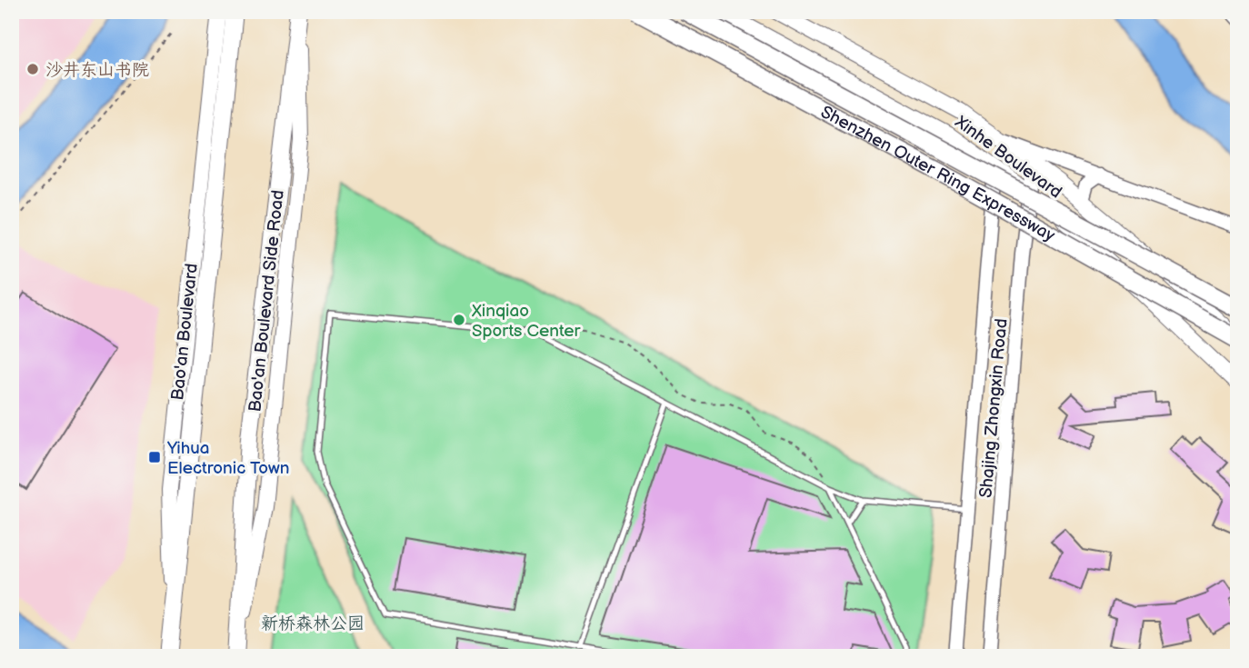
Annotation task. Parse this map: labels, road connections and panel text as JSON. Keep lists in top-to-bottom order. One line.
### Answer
{"streets":{"highway":["Shenzhen Outer Ring Expressway"],"main road":["Xinhe Boulevard","Bao'an Boulevard"],"street":["Shajing Zhongxin Road"]},"crossings":[["Xinhe Boulevard","Shenzhen Outer Ring Expressway"],["Xinhe Boulevard","Shajing Zhongxin Road"]],"parks":["新桥森林公园"],"places":{"other":["沙井东山书院","Xinqiao Sports Center"],"transit":["Yihua Electronic Town"]}}
